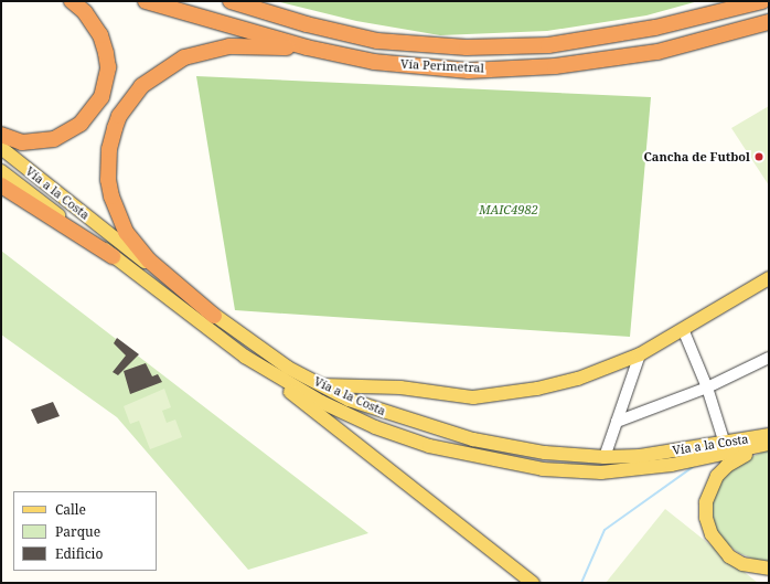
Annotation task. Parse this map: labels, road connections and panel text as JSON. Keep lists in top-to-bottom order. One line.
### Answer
{"streets":{"highway":["Vía Perimetral"],"main road":["Vía a la Costa"]},"parks":["MAIC4982"],"places":["Cancha de Futbol"],"legend":["Calle","Parque","Edificio"]}
